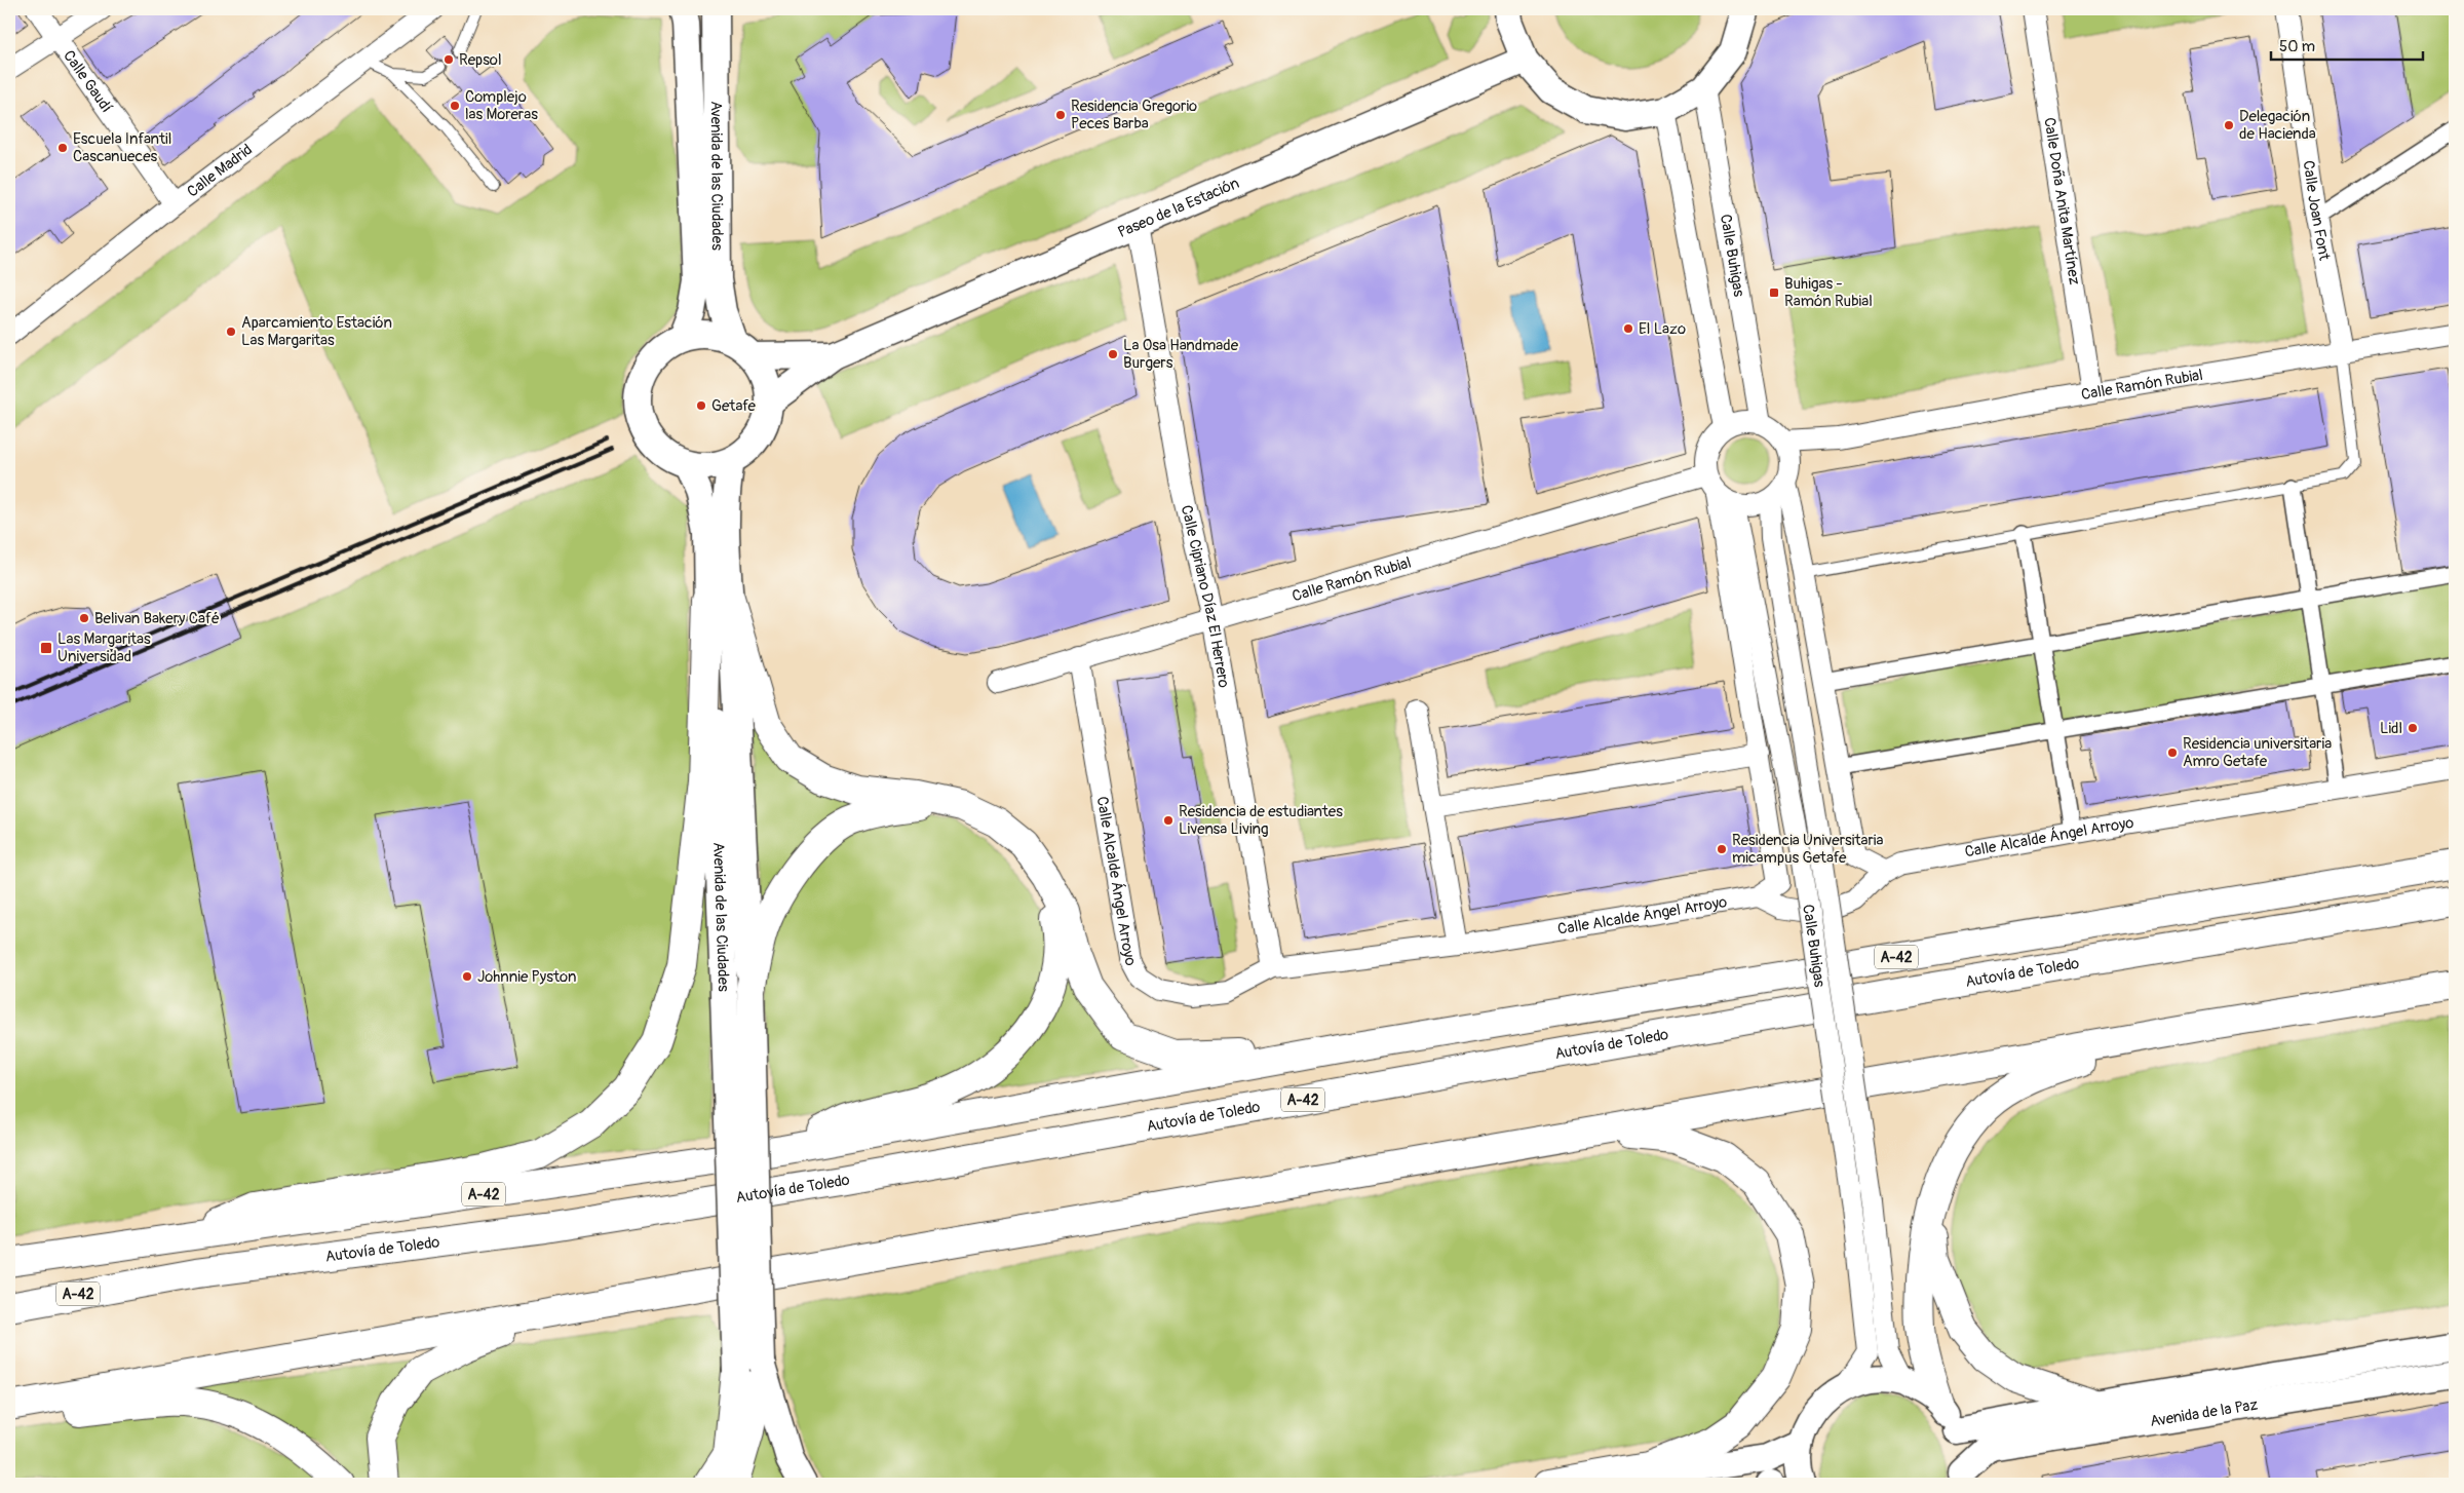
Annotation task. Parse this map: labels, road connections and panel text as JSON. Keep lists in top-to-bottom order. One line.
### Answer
{"streets":{"highway":["A-42","Autovía de Toledo"],"street":["Calle Gaudí","Calle Madrid","Avenida de las Ciudades","Calle Doña Anita Martínez","Paseo de la Estación","Calle Joan Font","Calle Buhigas","Calle Ramón Rubial","Calle Cipriano Díaz El Herrero","Calle Alcalde Ángel Arroyo","Avenida de la Paz"]},"crossings":[["Calle Gaudí","Calle Madrid"],["Avenida de las Ciudades","Paseo de la Estación"],["Calle Doña Anita Martínez","Calle Ramón Rubial"],["Paseo de la Estación","Calle Cipriano Díaz El Herrero"],["Calle Joan Font","Calle Ramón Rubial"],["Calle Buhigas","Calle Ramón Rubial"],["Calle Ramón Rubial","Calle Cipriano Díaz El Herrero"],["Calle Ramón Rubial","Calle Alcalde Ángel Arroyo"],["Calle Cipriano Díaz El Herrero","Calle Alcalde Ángel Arroyo"]],"places":{"other":["Repsol","Complejo las Moreras","Residencia Gregorio Peces Barba","Delegación de Hacienda","Escuela Infantil Cascanueces","El Lazo","Aparcamiento Estación Las Margaritas","La Osa Handmade Burgers","Getafe","Belivan Bakery Café","Lidl","Residencia universitaria Amro Getafe","Residencia de estudiantes Livensa Living","Residencia Universitaria micampus Getafe","Johnnie Pyston"],"transit":["Buhigas - Ramón Rubial","Las Margaritas Universidad"]},"scale_bar":"50 m"}
